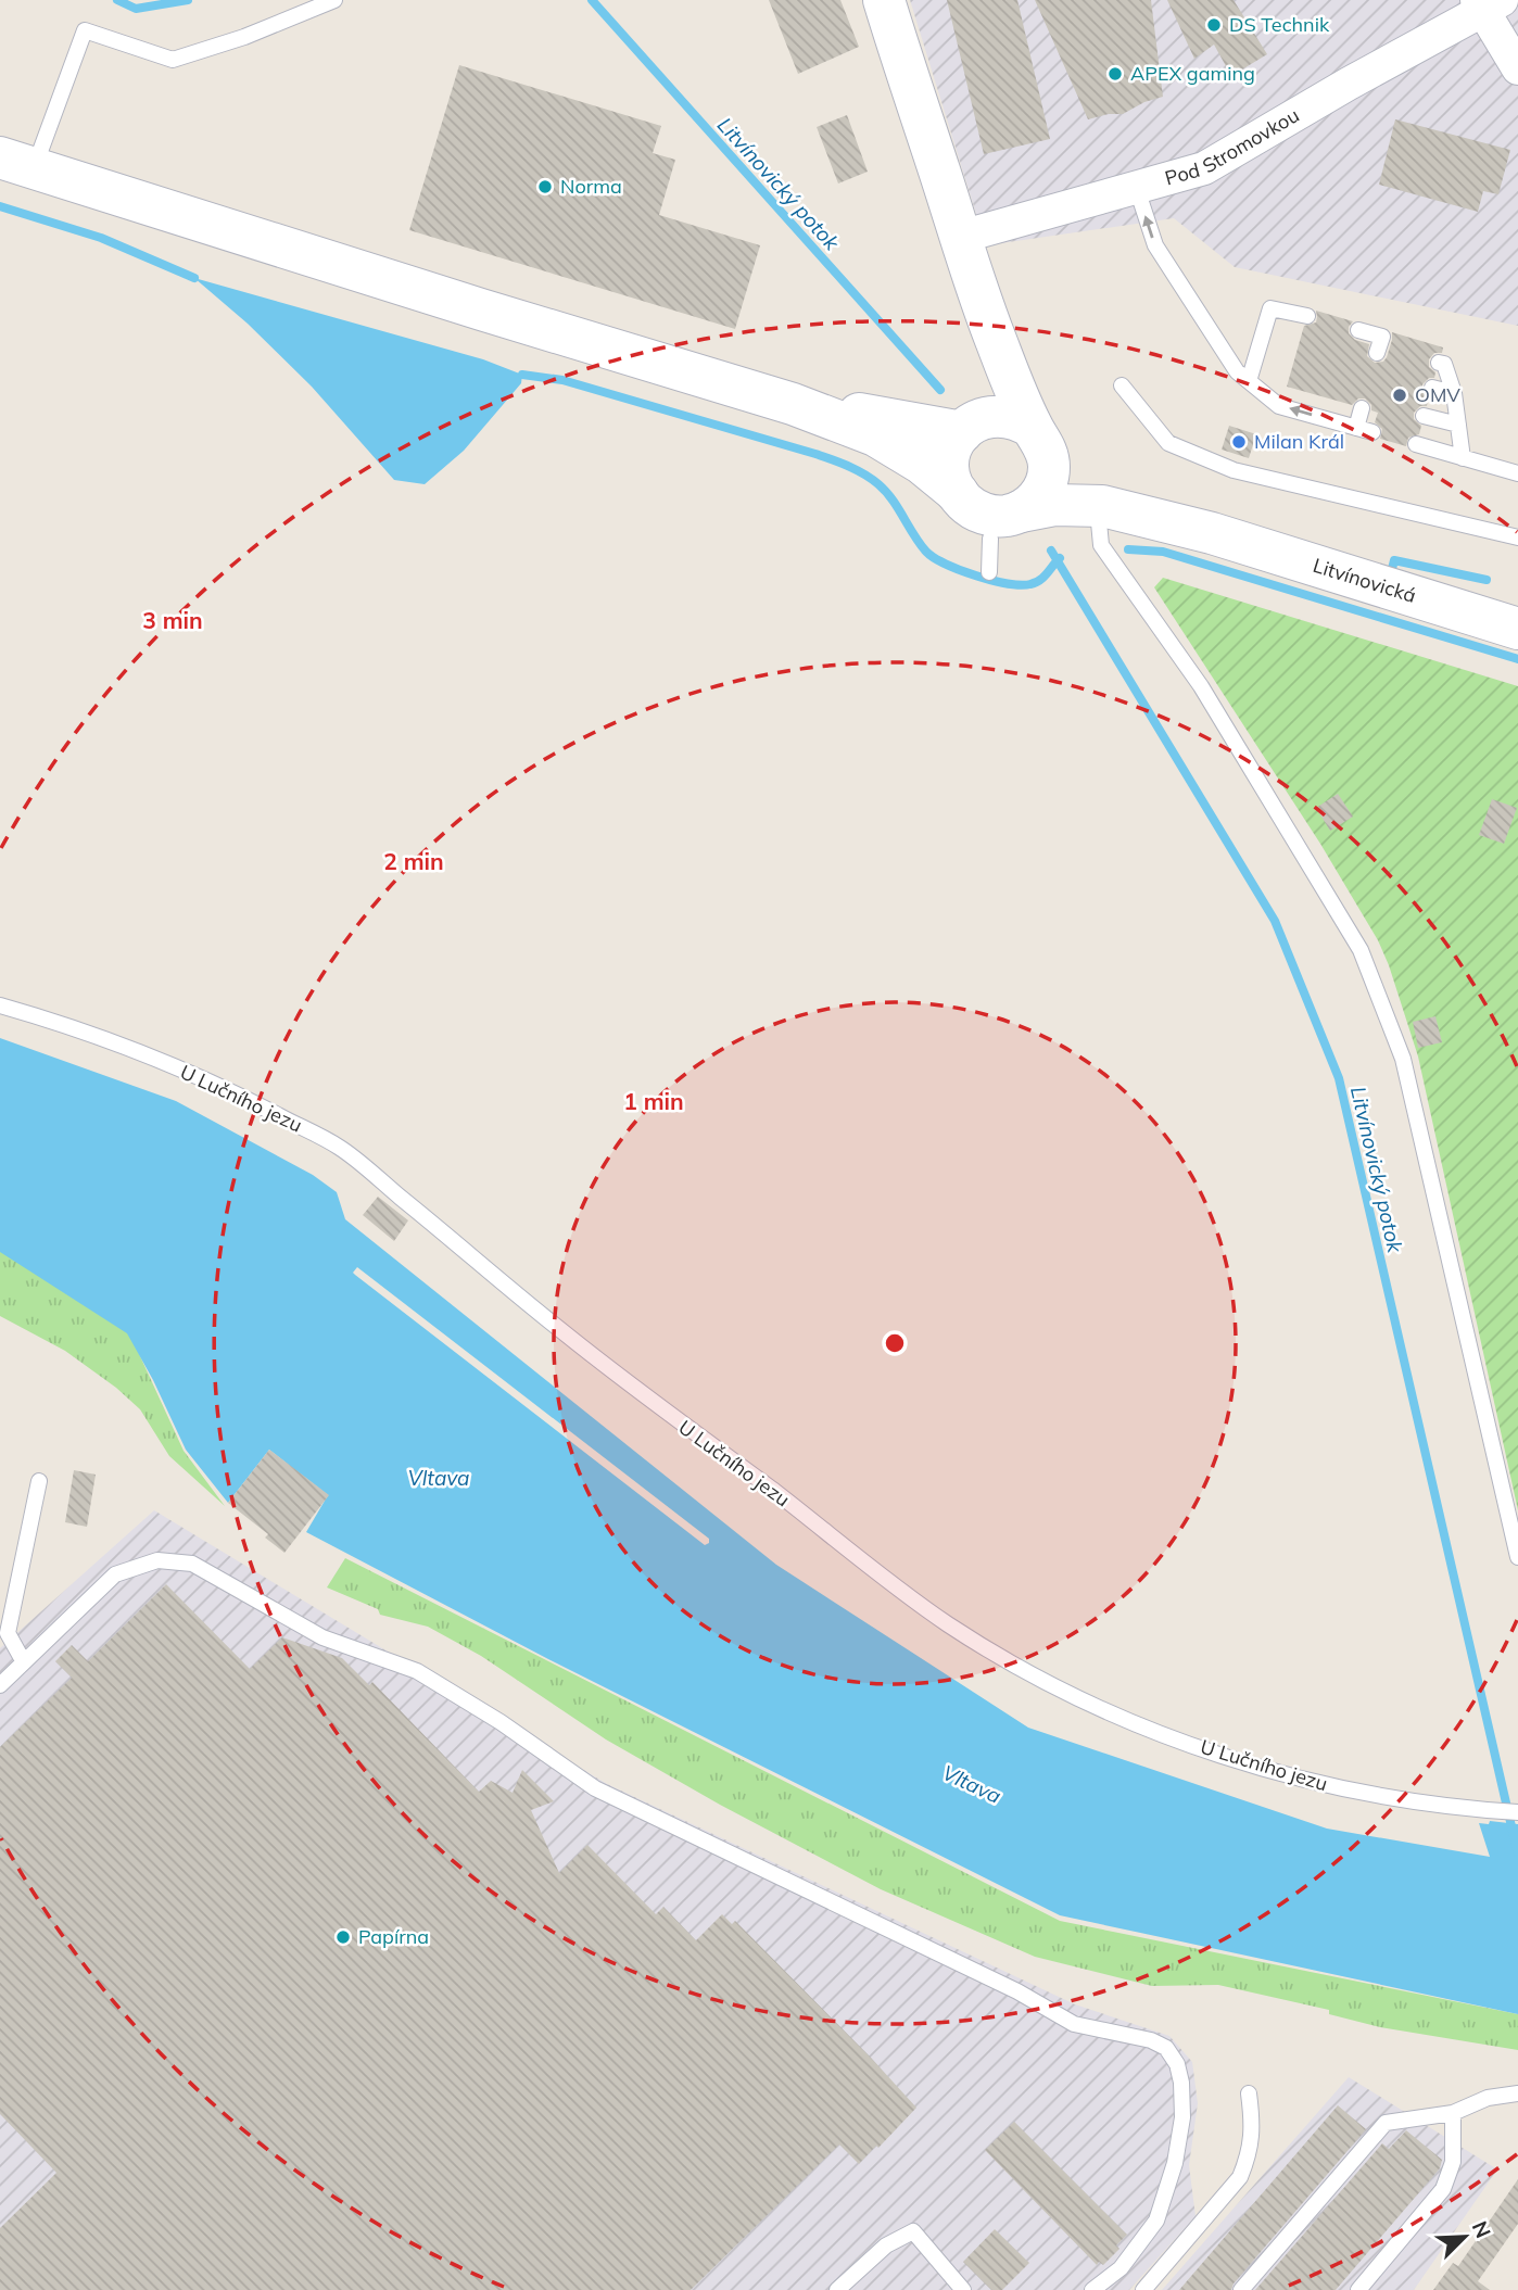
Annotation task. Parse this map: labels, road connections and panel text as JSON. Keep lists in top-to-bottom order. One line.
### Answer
{"streets":{"main road":["Litvínovická"],"street":["Pod Stromovkou"],"lane":["U Lučního jezu"]},"water":["Litvínovický potok","Vltava"],"places":["DS Technik","APEX gaming","Norma","OMV","Milan Král","Papírna"],"north":"top right","rings":["3 min","2 min","1 min"]}
